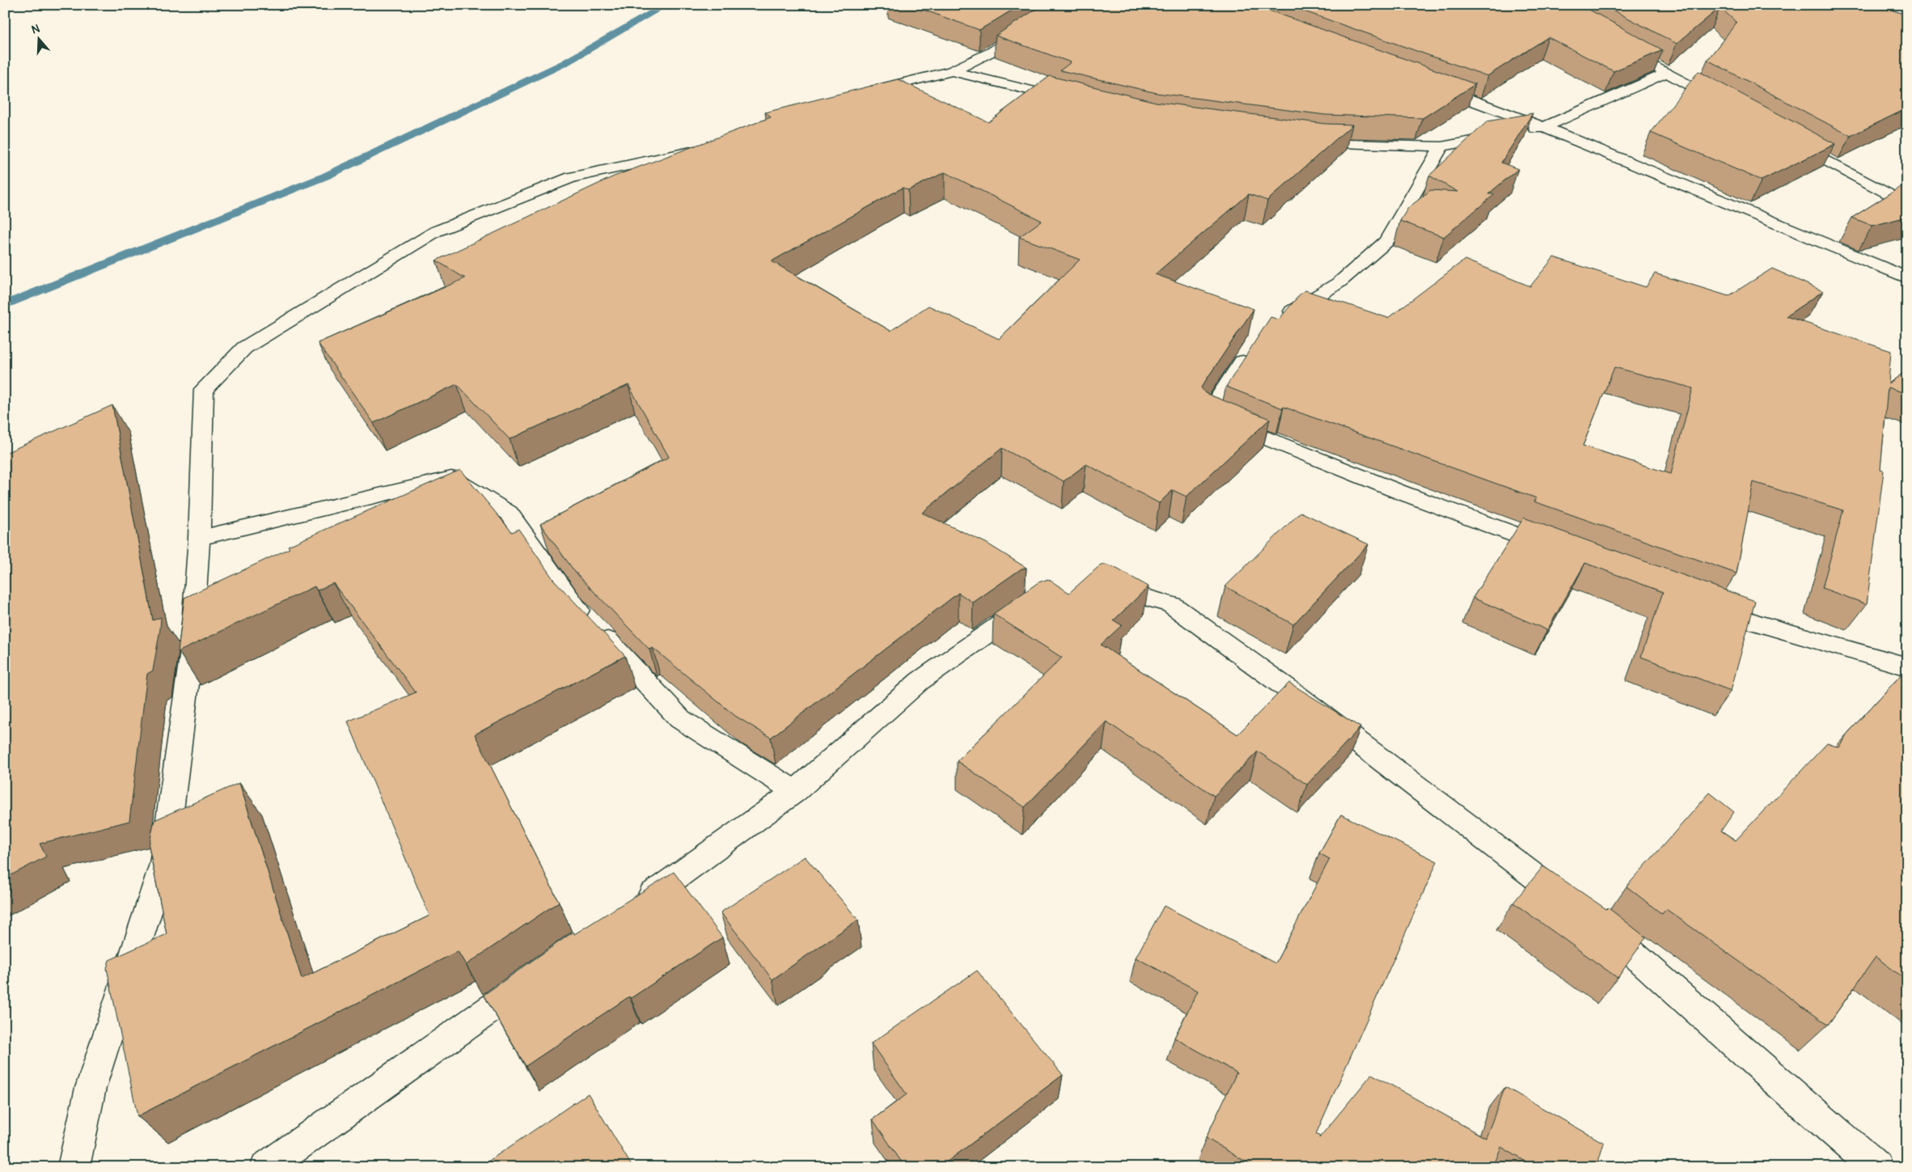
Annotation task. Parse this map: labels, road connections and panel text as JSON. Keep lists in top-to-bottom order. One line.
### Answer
{"north":"top"}
